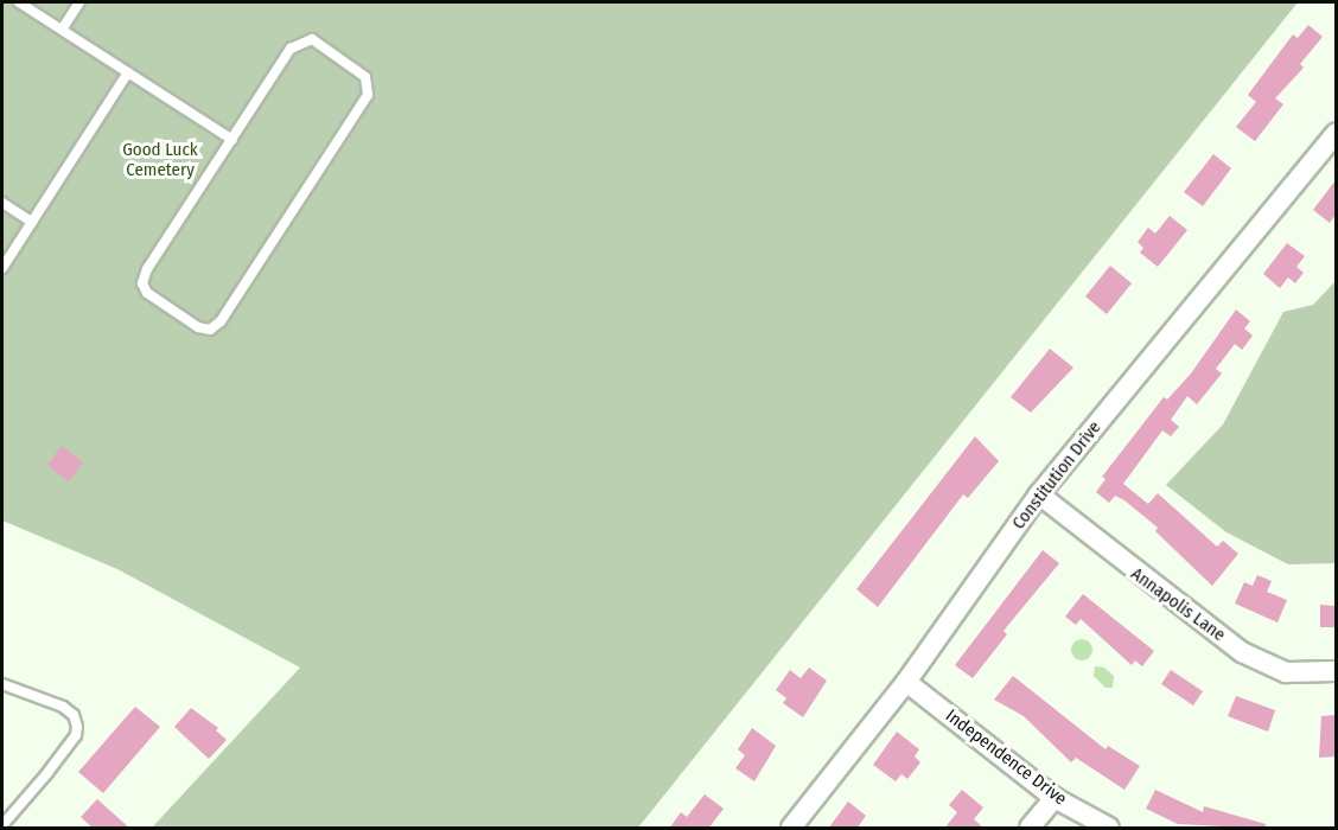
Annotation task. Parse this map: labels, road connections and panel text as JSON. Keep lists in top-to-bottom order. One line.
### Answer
{"streets":{"street":["Constitution Drive","Annapolis Lane","Independence Drive"]},"crossings":[["Constitution Drive","Annapolis Lane"],["Constitution Drive","Independence Drive"]],"parks":["Good Luck Cemetery"]}
